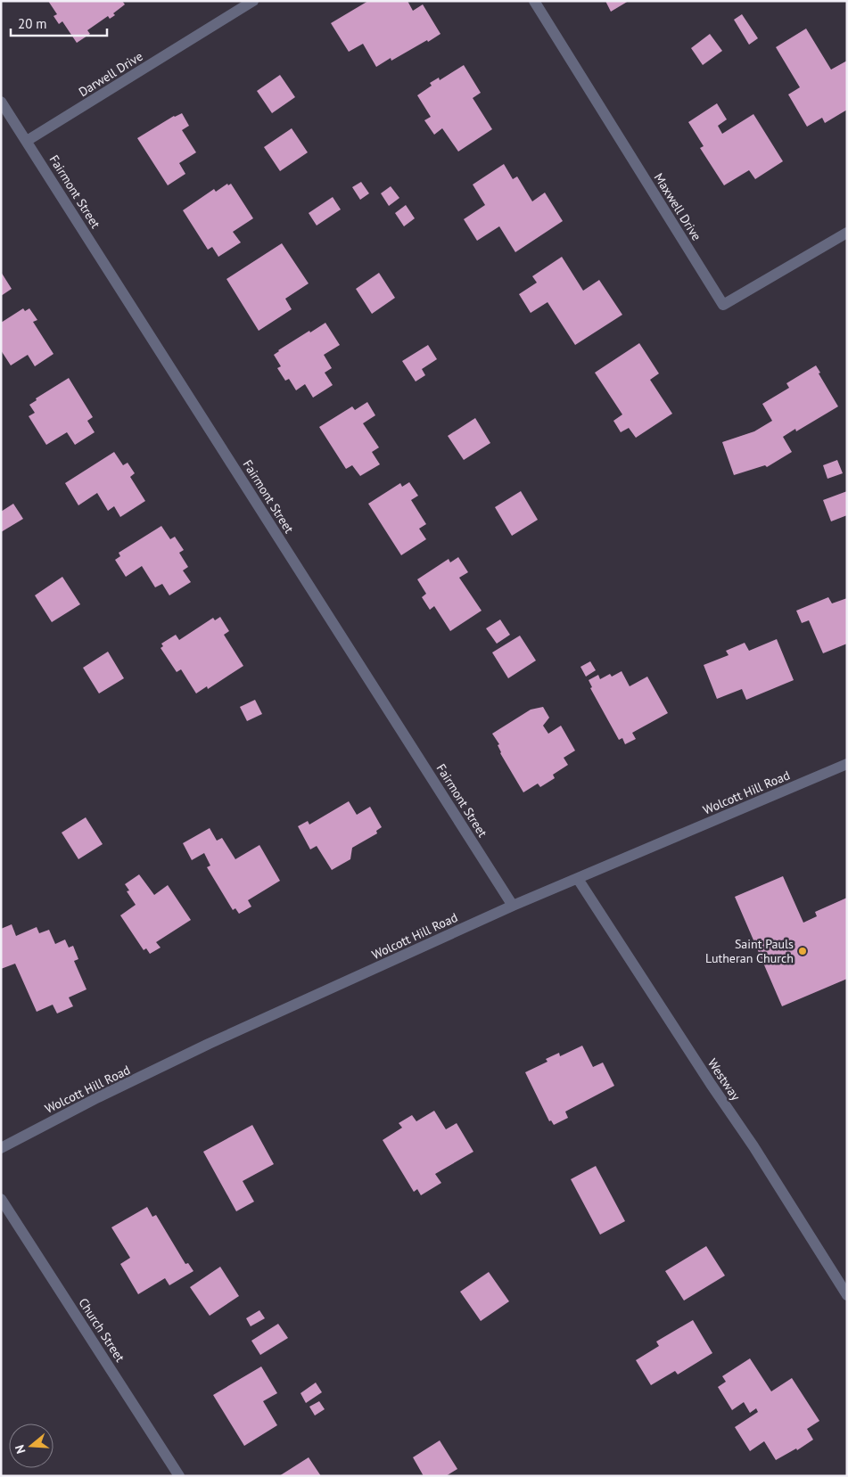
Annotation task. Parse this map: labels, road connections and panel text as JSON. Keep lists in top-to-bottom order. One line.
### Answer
{"streets":{"street":["Darwell Drive","Fairmont Street","Maxwell Drive","Wolcott Hill Road","Westway","Church Street"]},"crossings":[["Darwell Drive","Fairmont Street"],["Fairmont Street","Wolcott Hill Road"],["Wolcott Hill Road","Westway"]],"places":["Saint Pauls Lutheran Church"],"scale_bar":"20 m","north":"left"}
